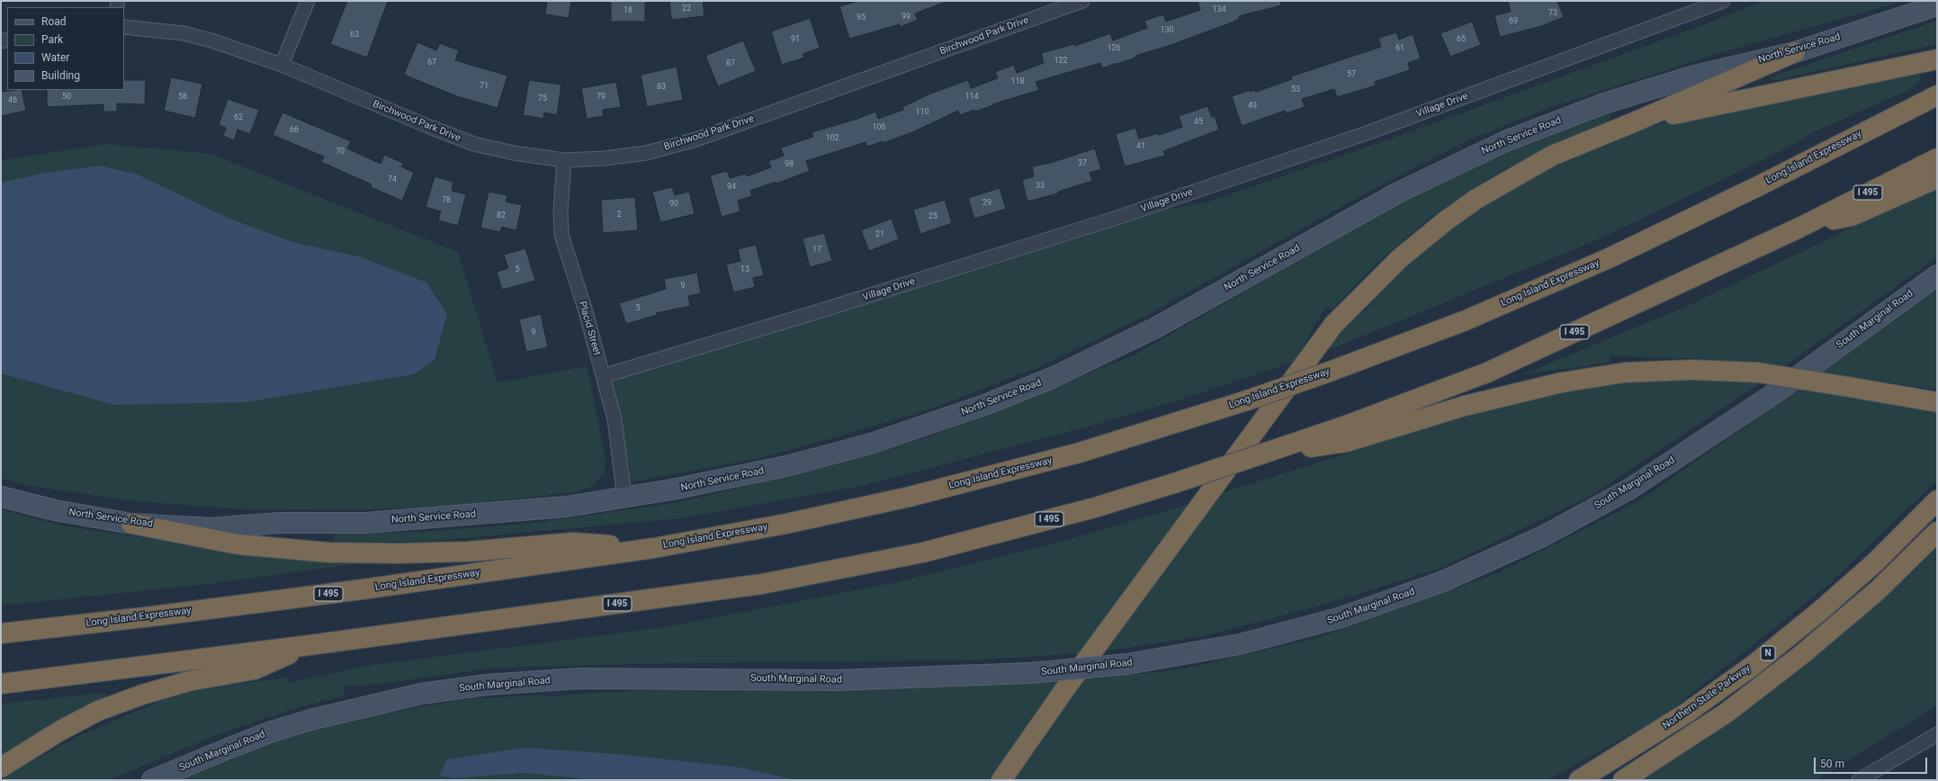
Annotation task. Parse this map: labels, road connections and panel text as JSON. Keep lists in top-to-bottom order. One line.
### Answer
{"streets":{"highway":["Long Island Expressway","I 495","N","Northern State Parkway"],"main road":["North Service Road","South Marginal Road"],"street":["Birchwood Park Drive","Village Drive","Placid Street"]},"crossings":[["Birchwood Park Drive","Placid Street"],["North Service Road","Placid Street"],["Village Drive","Placid Street"]],"house_numbers":["22","134","18","73","99","95","69","130","63","91","65","126","61","122","67","87","57","118","71","83","53","50","58","79","114","75","46","49","110","62","45","106","66","102","41","70","37","98","74","33","94","78","29","90","2","82","25","21","17","5","13","9","5","9"],"legend":["Road","Park","Water","Building"],"scale_bar":"50 m"}
